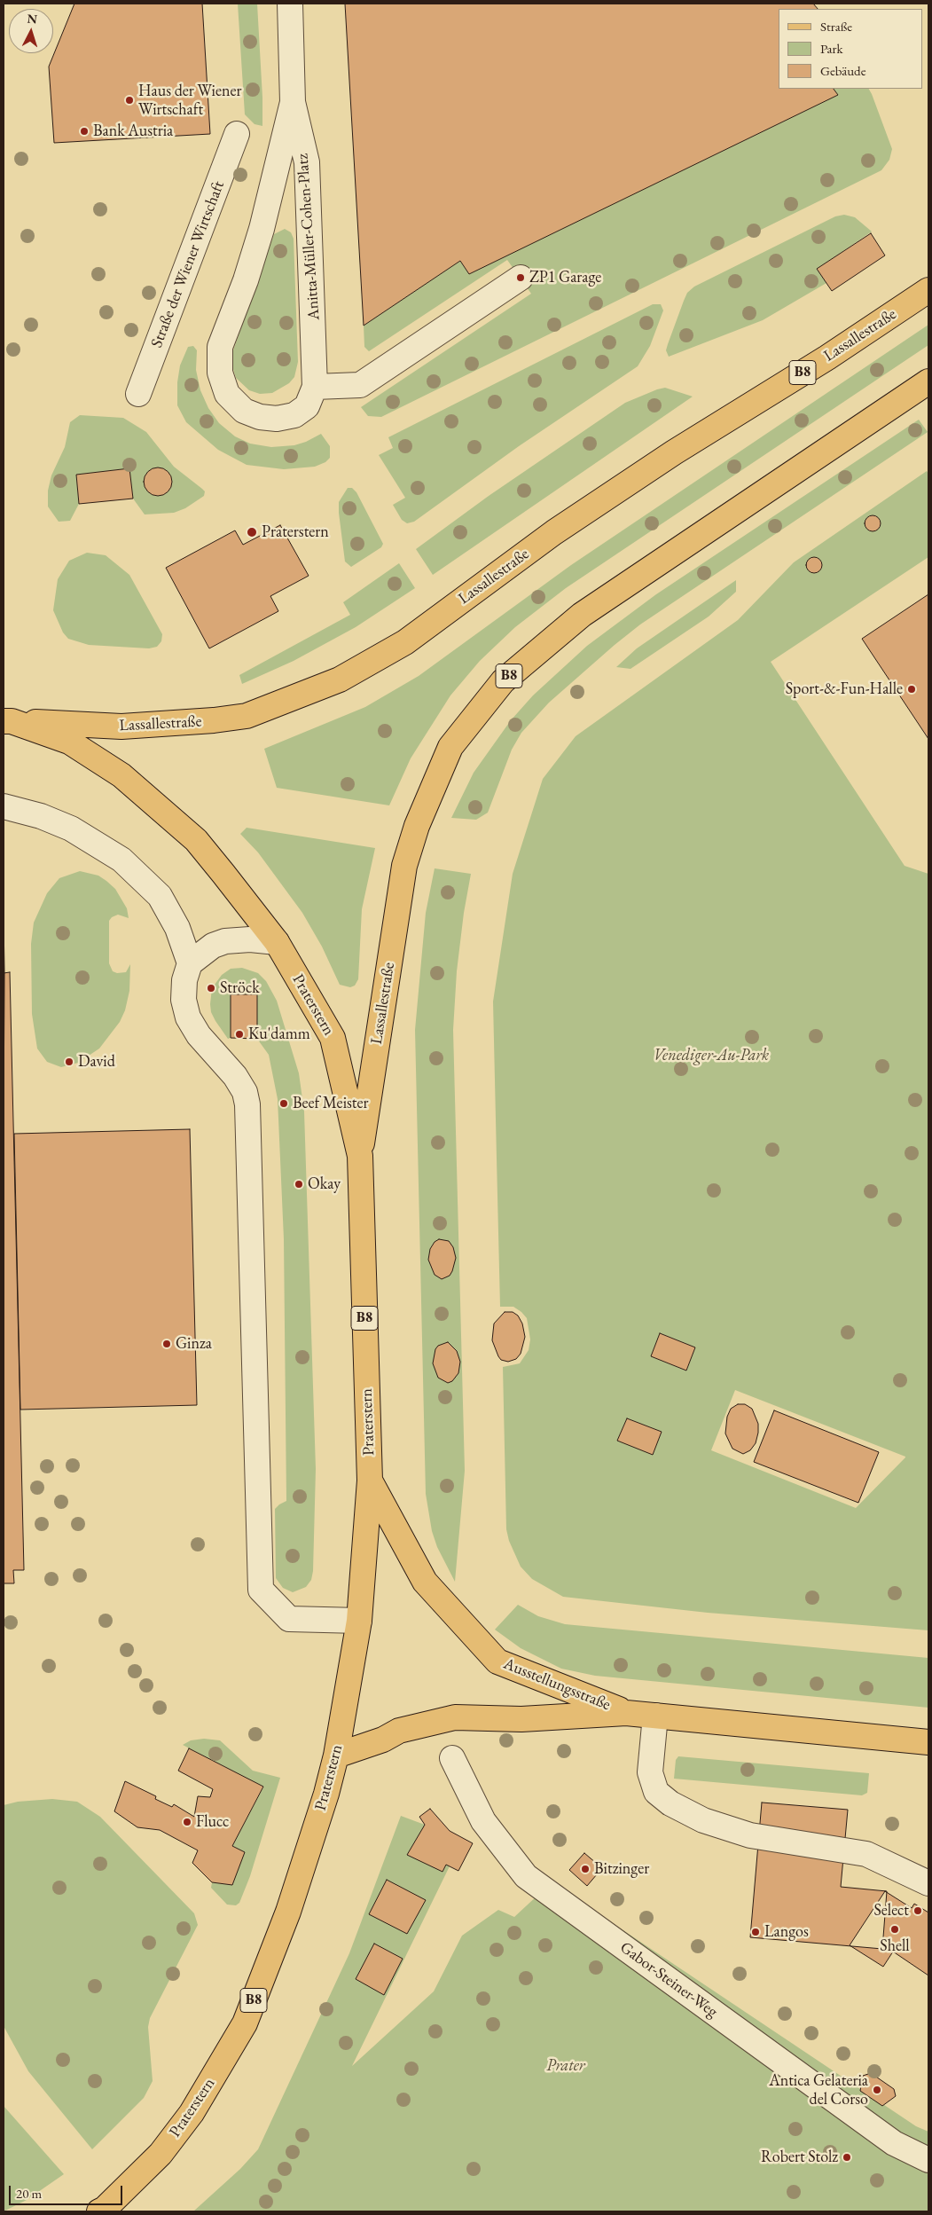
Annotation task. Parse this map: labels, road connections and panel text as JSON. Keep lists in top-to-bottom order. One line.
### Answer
{"streets":{"main road":["Lassallestraße","B8","Praterstern","Ausstellungsstraße"],"street":["Anitta-Müller-Cohen-Platz","Straße der Wiener Wirtschaft","Gabor-Steiner-Weg"]},"crossings":[["Lassallestraße","Praterstern"],["Praterstern","Ausstellungsstraße"]],"parks":["Venediger-Au-Park","Prater"],"places":["Haus der Wiener Wirtschaft","Bank Austria","ZP1 Garage","Praterstern","Sport-&-Fun-Halle","Ströck","Ku'damm","David","Beef Meister","Okay","Ginza","Flucc","Bitzinger","Select","Shell","Langos","Antica Gelateria del Corso","Robert Stolz"],"legend":["Straße","Park","Gebäude"],"scale_bar":"20 m","north":"top"}
